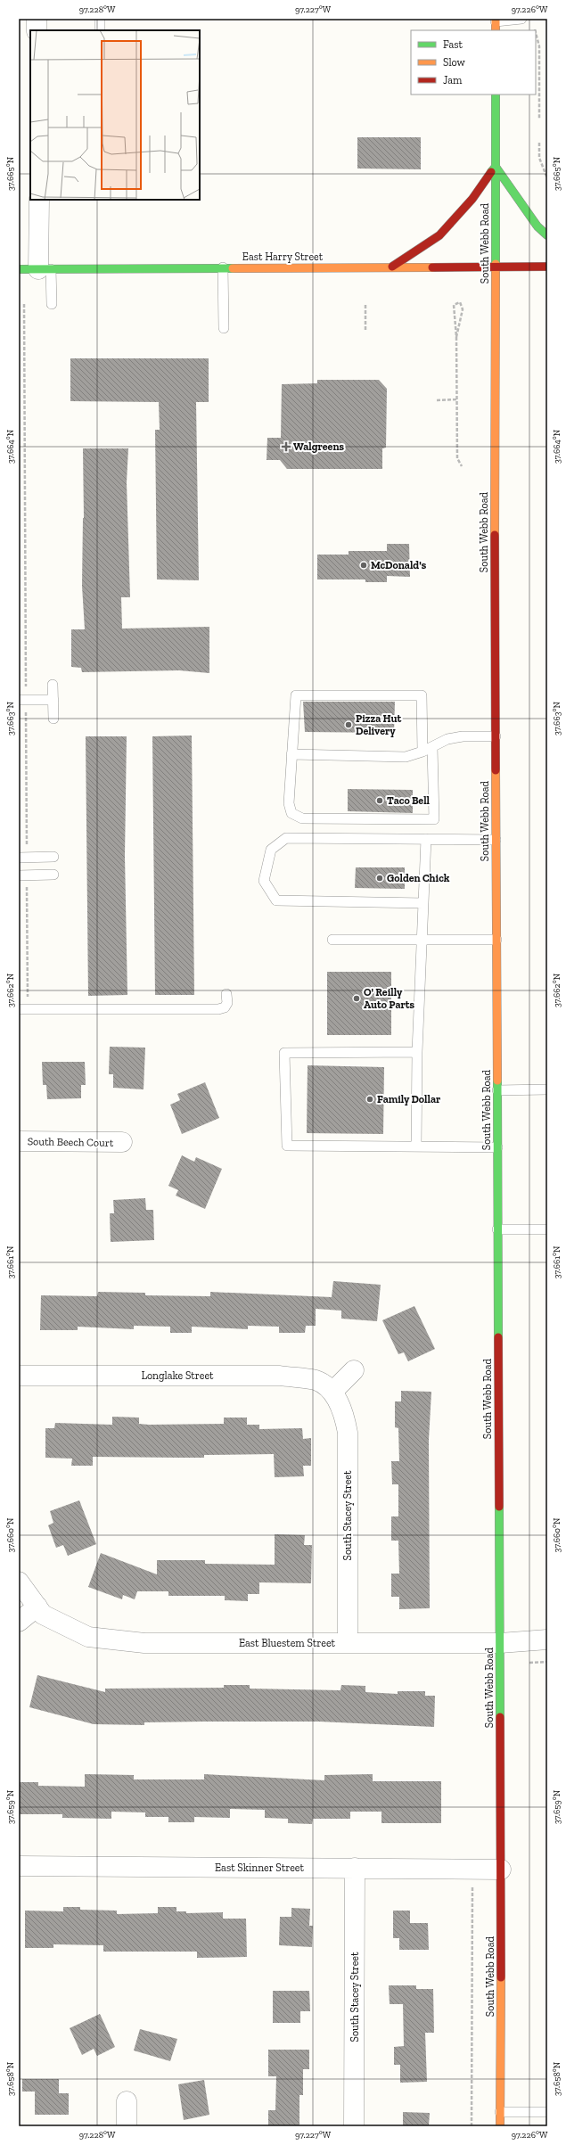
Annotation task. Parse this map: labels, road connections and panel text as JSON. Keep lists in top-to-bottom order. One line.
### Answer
{"streets":{"main road":["South Webb Road","East Harry Street"],"street":["South Beech Court","Longlake Street","South Stacey Street","East Bluestem Street","East Skinner Street"]},"crossings":[["South Webb Road","East Harry Street"],["South Webb Road","East Bluestem Street"],["South Webb Road","East Skinner Street"],["Longlake Street","South Stacey Street"],["South Stacey Street","East Bluestem Street"],["South Stacey Street","East Skinner Street"]],"places":{"health":["Walgreens"],"other":["McDonald's","Pizza Hut Delivery","Taco Bell","Golden Chick","O' Reilly Auto Parts","Family Dollar"]},"legend":["Fast","Slow","Jam"],"coordinates":["97.228°W","97.227°W","97.226°W","37.665°N","37.664°N","37.663°N","37.662°N","37.661°N","37.660°N","37.659°N","37.658°N"]}
